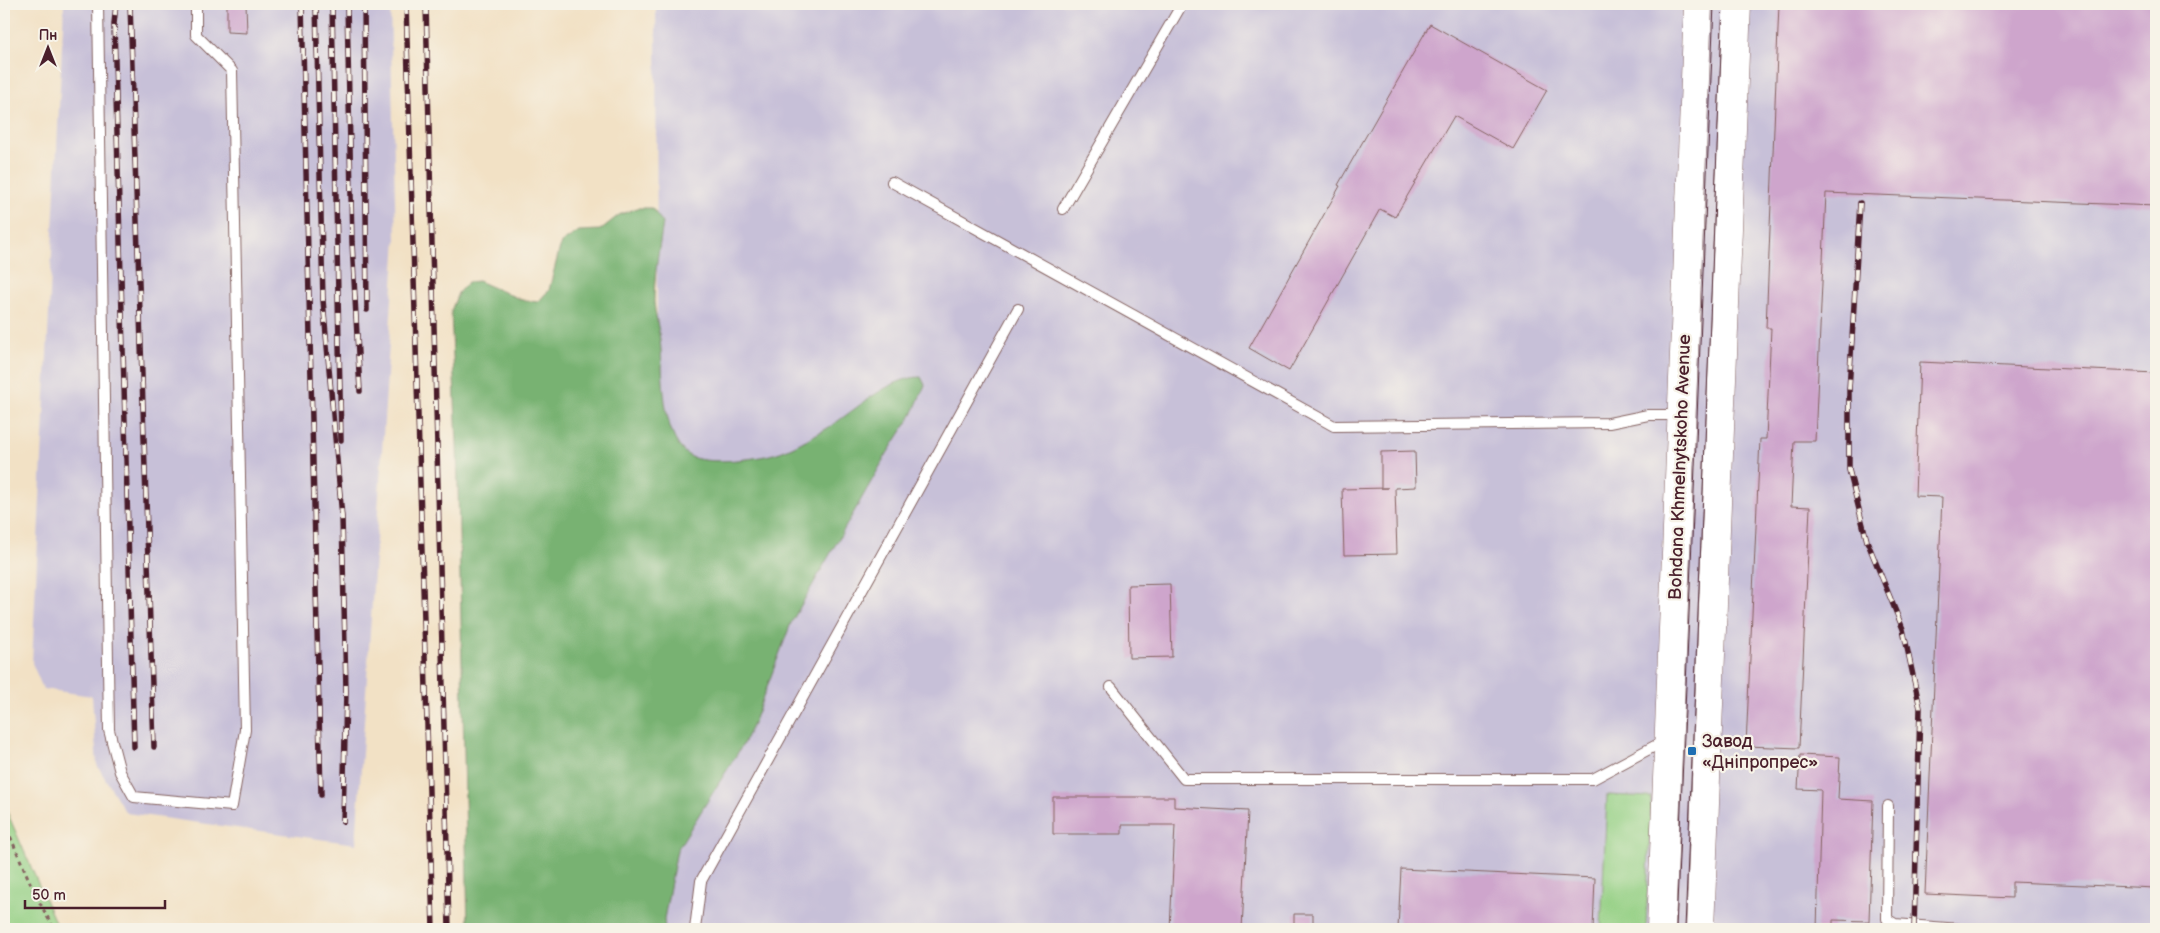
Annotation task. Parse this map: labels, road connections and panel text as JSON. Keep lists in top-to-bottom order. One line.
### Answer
{"streets":{"main road":["Bohdana Khmelnytskoho Avenue"]},"places":{"transit":["Завод «Дніпропрес»"]},"scale_bar":"50 m","north":"top"}
